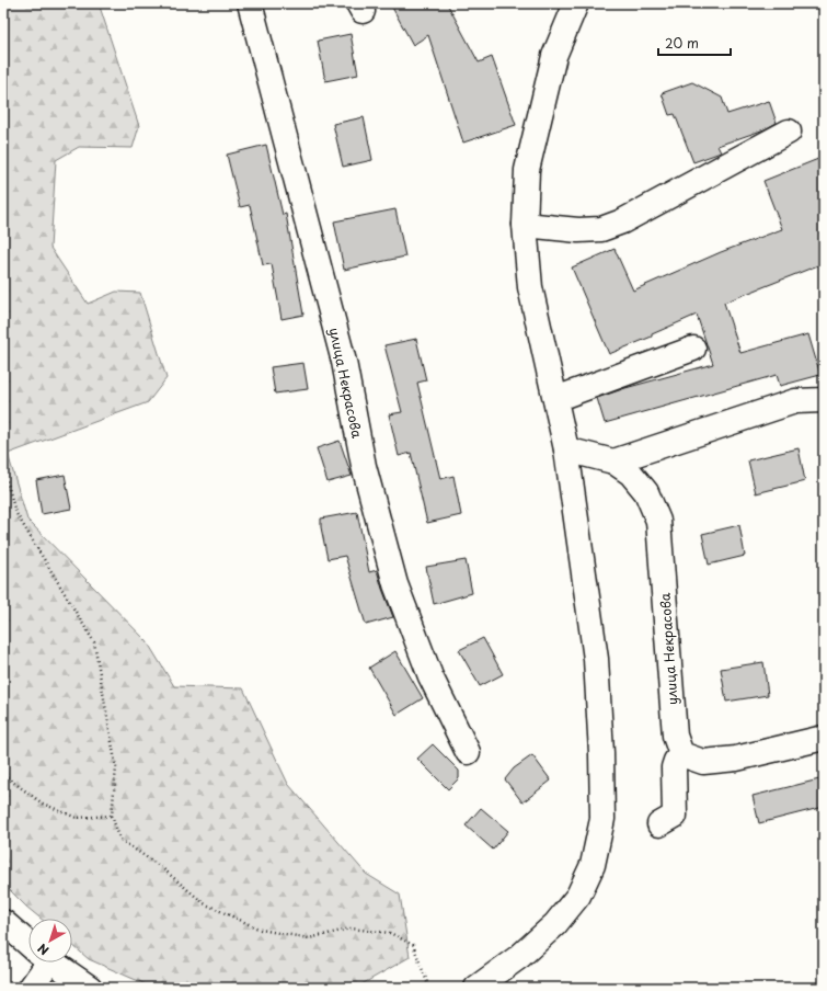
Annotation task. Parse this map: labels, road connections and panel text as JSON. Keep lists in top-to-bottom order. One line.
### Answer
{"streets":{"street":["улица Некрасова"]},"scale_bar":"20 m","north":"bottom left"}
